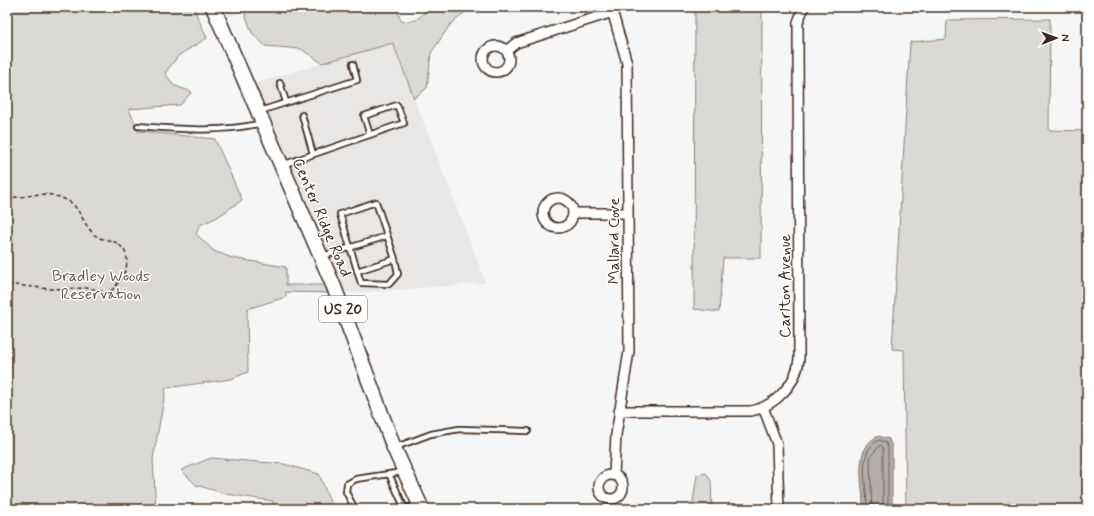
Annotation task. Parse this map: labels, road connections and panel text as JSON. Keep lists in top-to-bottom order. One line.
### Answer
{"streets":{"main road":["Center Ridge Road","US 20"],"street":["Mallard Cove","Carlton Avenue"]},"crossings":[["Mallard Cove","Carlton Avenue"]],"parks":["Bradley Woods Reservation"],"north":"right"}
